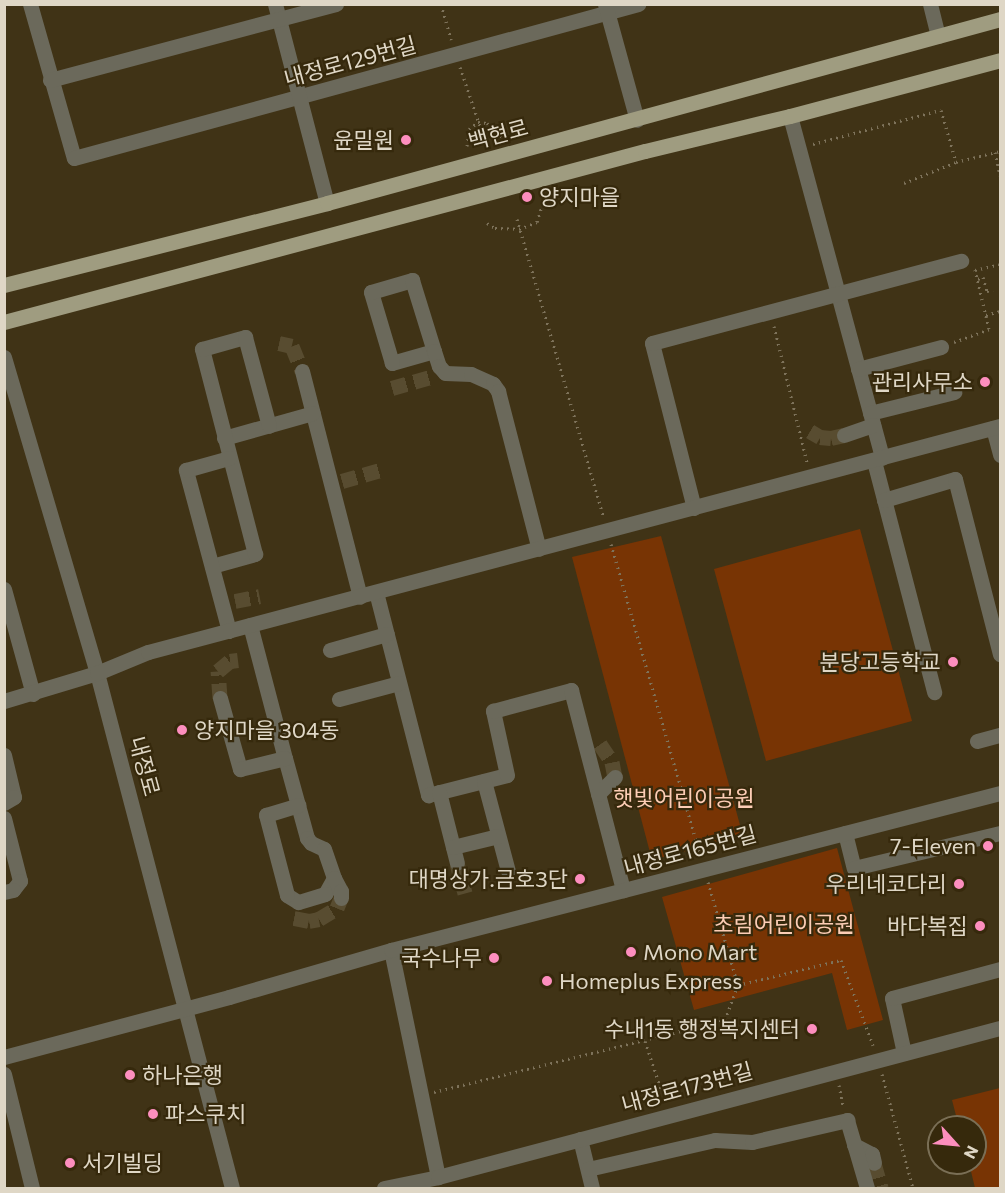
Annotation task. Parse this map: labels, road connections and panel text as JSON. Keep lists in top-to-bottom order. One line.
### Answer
{"streets":{"main road":["백현로"],"street":["내정로129번길","내정로","내정로165번길","내정로173번길"]},"crossings":[["내정로","내정로165번길"]],"parks":["햇빛어린이공원","초림어린이공원"],"places":["윤밀원","양지마을","관리사무소","분당고등학교","양지마을 304동","7-Eleven","대명상가.금호3단","우리네코다리","바다복집","Mono Mart","국수나무","Homeplus Express","수내1동 행정복지센터","하나은행","파스쿠치","서기빌딩"],"north":"bottom right"}
